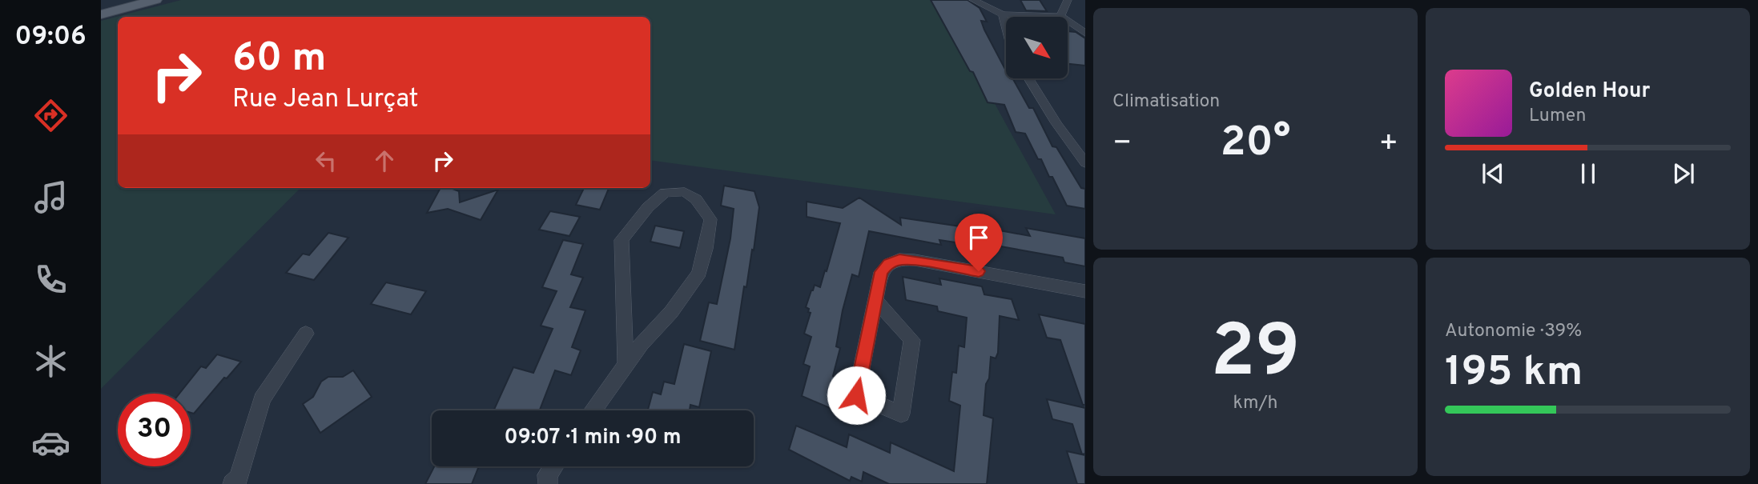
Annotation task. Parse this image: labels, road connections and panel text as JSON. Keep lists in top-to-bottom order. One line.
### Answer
{"north":"bottom right","page":{"tabs":"09:06","tile":["Climatisation",["29","km/h"],["Autonomie · 39%","195 km"]],"turn":["60 m","Rue Jean Lurçat"],"song":["Golden Hour","Lumen"],"heat":["−","20°","+"],"limit":"30","trip":"09:07 · 1 min · 90 m"}}
